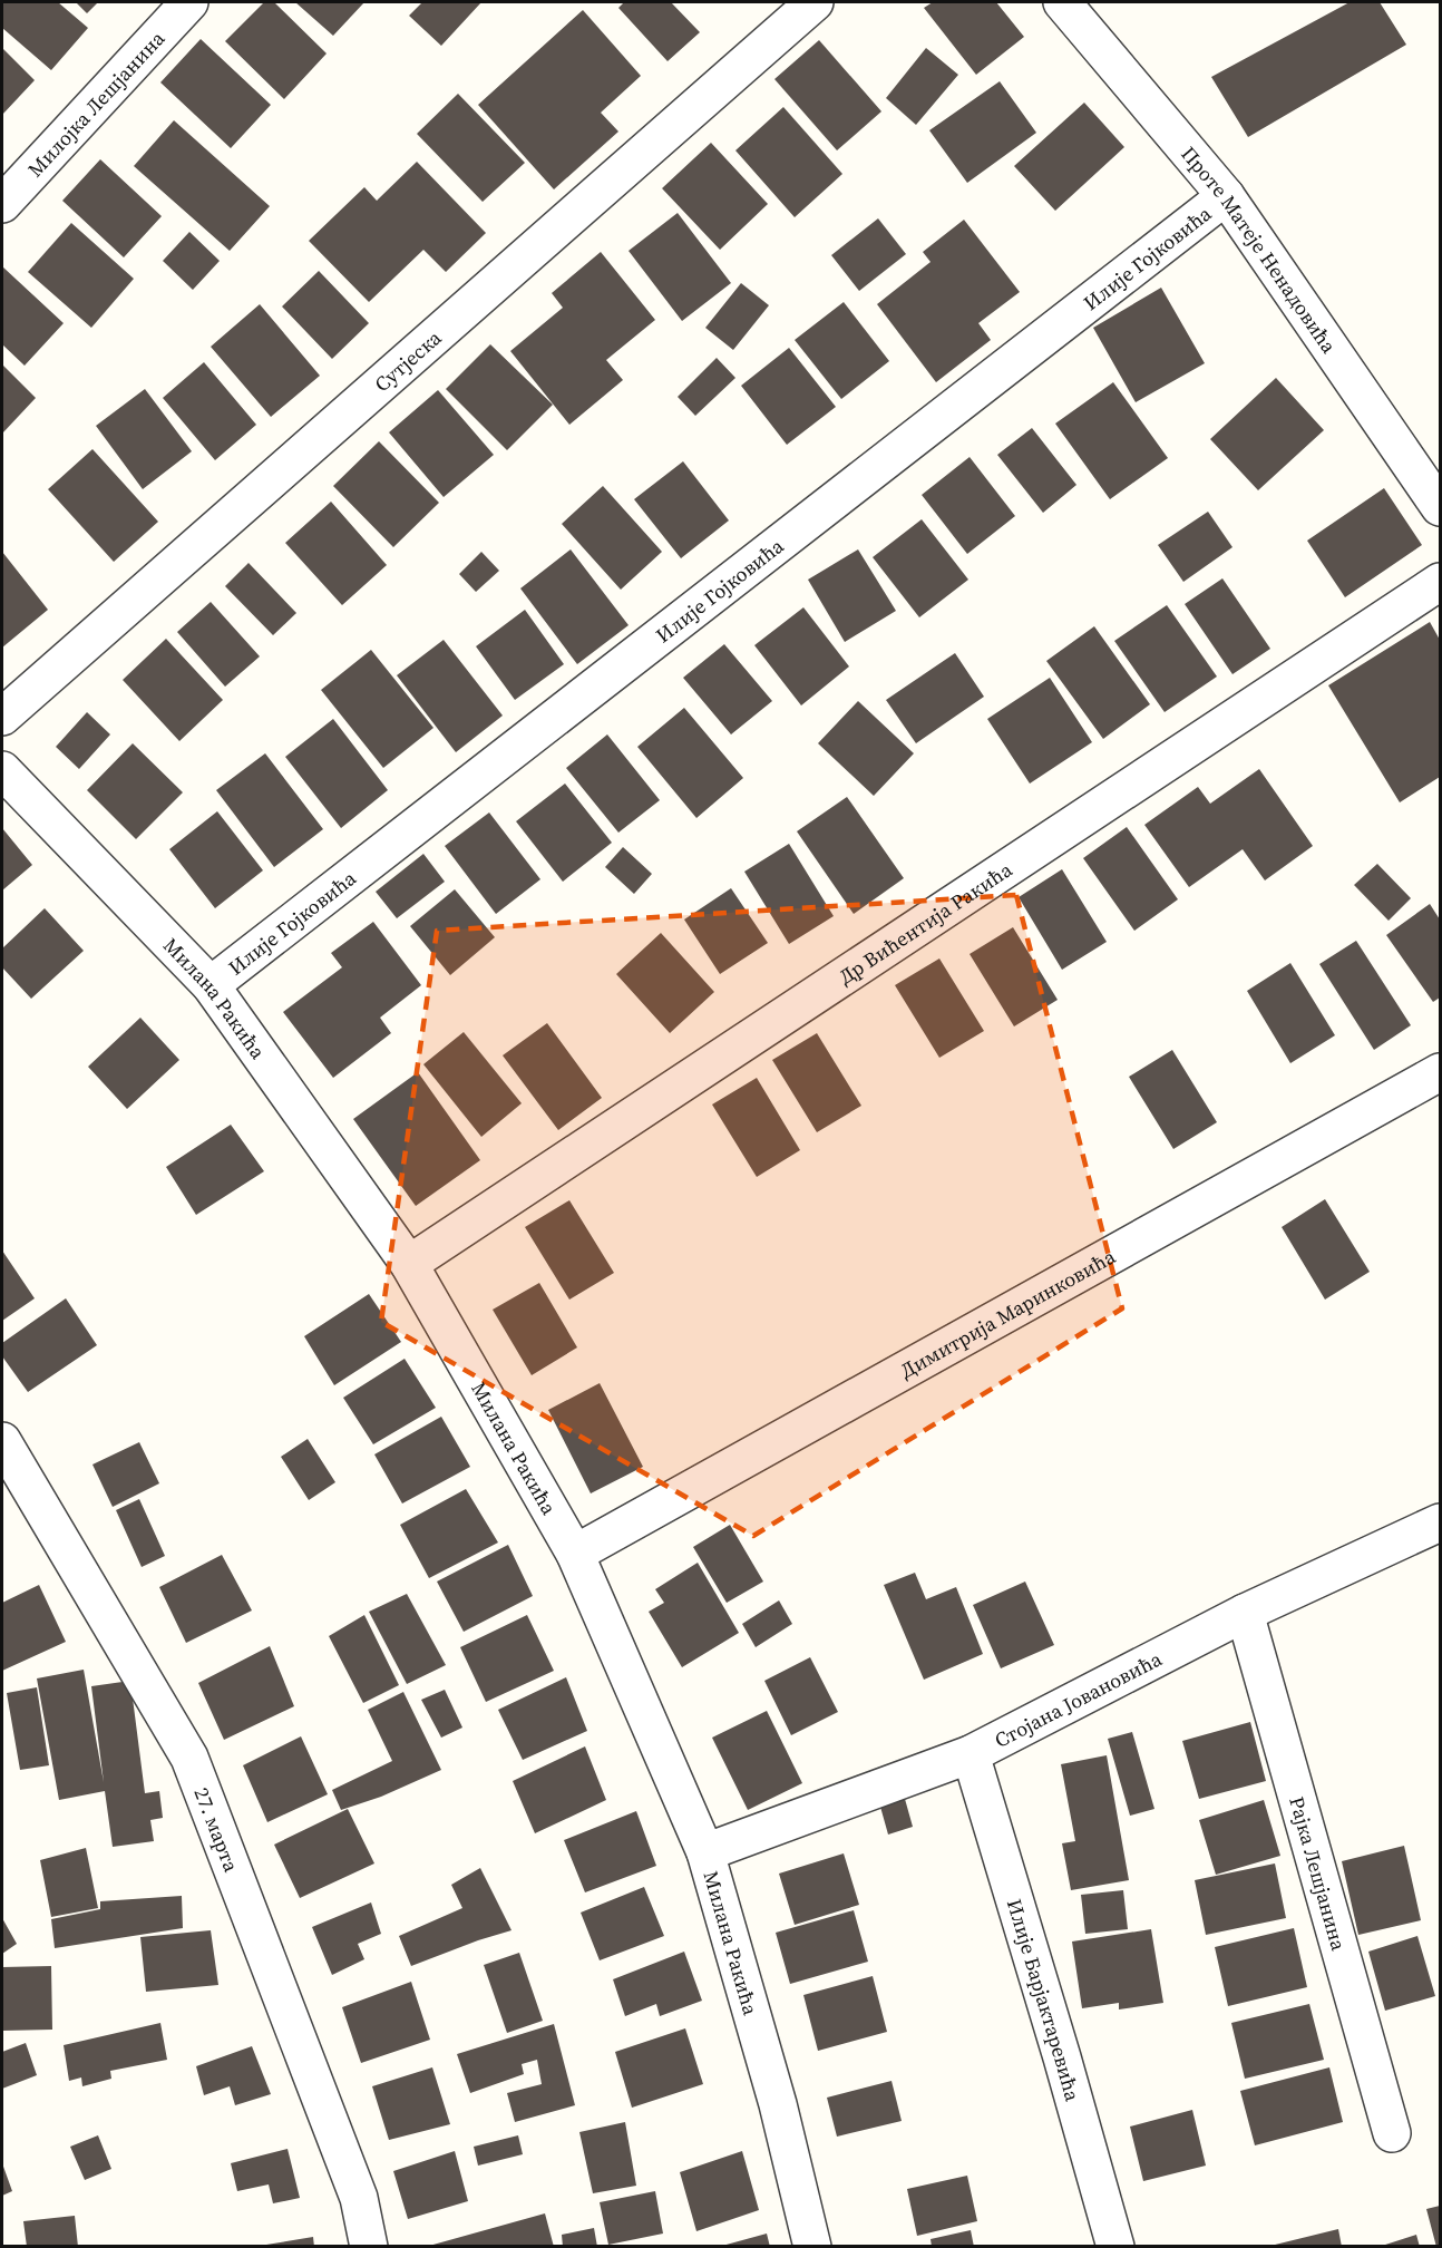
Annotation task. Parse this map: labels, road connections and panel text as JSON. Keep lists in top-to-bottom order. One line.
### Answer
{"streets":{"street":["Милојка Лешјанина","Проте Матеје Ненадовића","Илије Гојковића","Сутјеска","Др Вићентија Ракића","Милана Ракића","Димитрија Маринковића","Стојана Јовановића","27. марта","Рајка Лешјанина","Илије Барјактаревића"]},"crossings":[["Проте Матеје Ненадовића","Илије Гојковића"],["Илије Гојковића","Милана Ракића"],["Др Вићентија Ракића","Милана Ракића"],["Милана Ракића","Димитрија Маринковића"],["Милана Ракића","Стојана Јовановића"],["Стојана Јовановића","Рајка Лешјанина"],["Стојана Јовановића","Илије Барјактаревића"]]}
